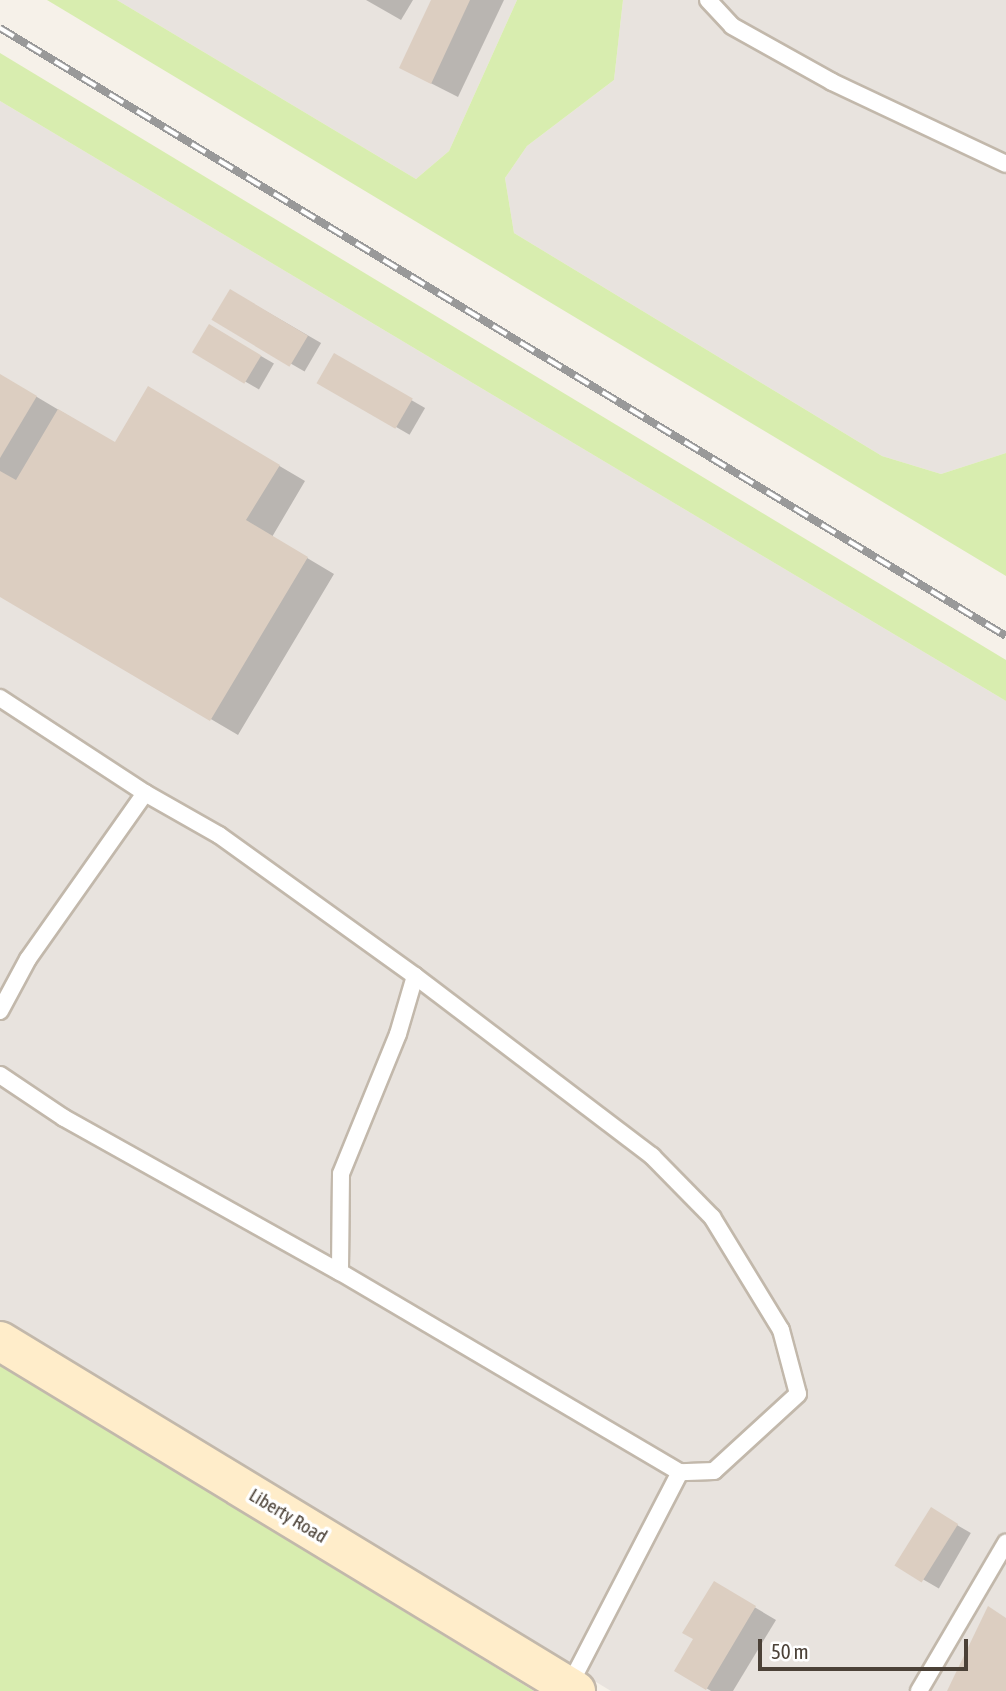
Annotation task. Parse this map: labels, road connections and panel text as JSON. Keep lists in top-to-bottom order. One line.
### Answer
{"streets":{"street":["Liberty Road"]},"scale_bar":"50 m"}
